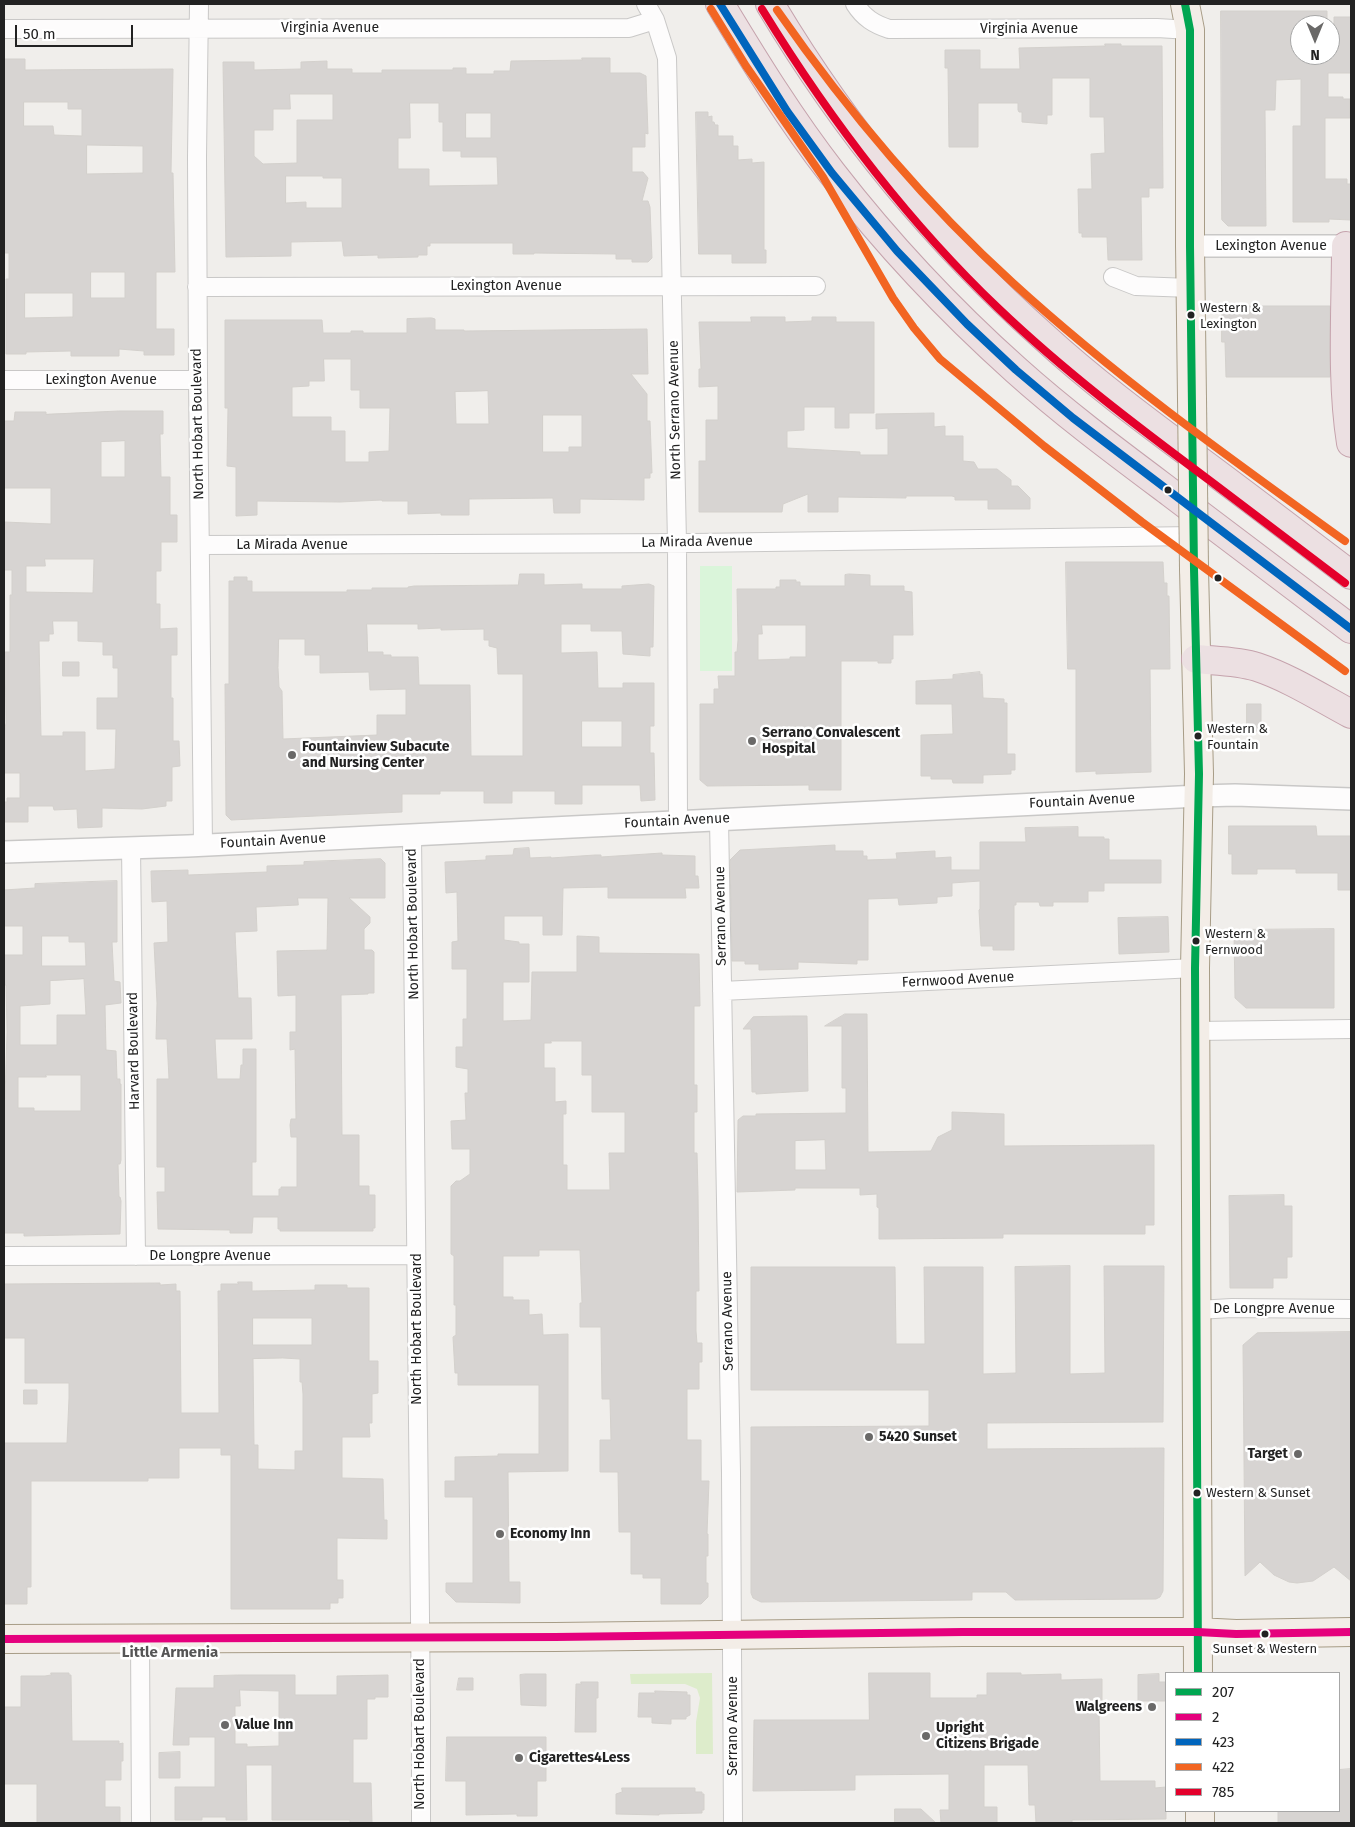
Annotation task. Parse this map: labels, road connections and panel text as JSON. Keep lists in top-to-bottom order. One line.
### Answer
{"streets":{"street":["Virginia Avenue","Lexington Avenue","North Serrano Avenue","North Hobart Boulevard","La Mirada Avenue","Fountain Avenue","Serrano Avenue","Fernwood Avenue","Harvard Boulevard","De Longpre Avenue"]},"crossings":[["Virginia Avenue","North Serrano Avenue"],["Virginia Avenue","North Hobart Boulevard"],["Lexington Avenue","North Serrano Avenue"],["Lexington Avenue","North Hobart Boulevard"],["North Serrano Avenue","La Mirada Avenue"],["North Serrano Avenue","Fountain Avenue"],["North Hobart Boulevard","La Mirada Avenue"],["North Hobart Boulevard","Fountain Avenue"],["North Hobart Boulevard","De Longpre Avenue"],["Fountain Avenue","Serrano Avenue"],["Fountain Avenue","Harvard Boulevard"],["Serrano Avenue","Fernwood Avenue"],["Harvard Boulevard","De Longpre Avenue"]],"districts":["Little Armenia"],"places":["Western & Lexington","Western & Fountain","Serrano Convalescent Hospital","Fountainview Subacute and Nursing Center","Western & Fernwood","5420 Sunset","Target","Western & Sunset","Economy Inn","Sunset & Western","Walgreens","Value Inn","Upright Citizens Brigade","Cigarettes4Less"],"lines":["transit line 207","transit line 423","transit line 422","transit line 785","transit line 2"],"legend":["207","2","423","422","785"],"scale_bar":"50 m","north":"bottom"}
